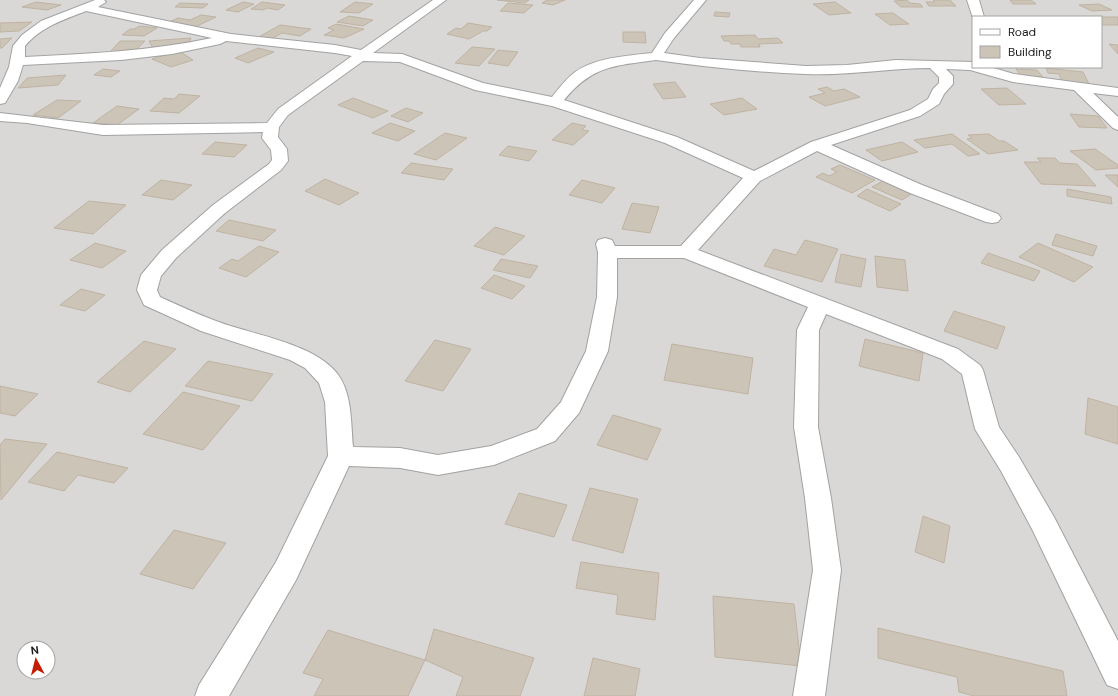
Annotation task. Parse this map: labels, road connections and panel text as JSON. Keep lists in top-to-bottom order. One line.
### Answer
{"legend":["Road","Building"],"north":"top"}
